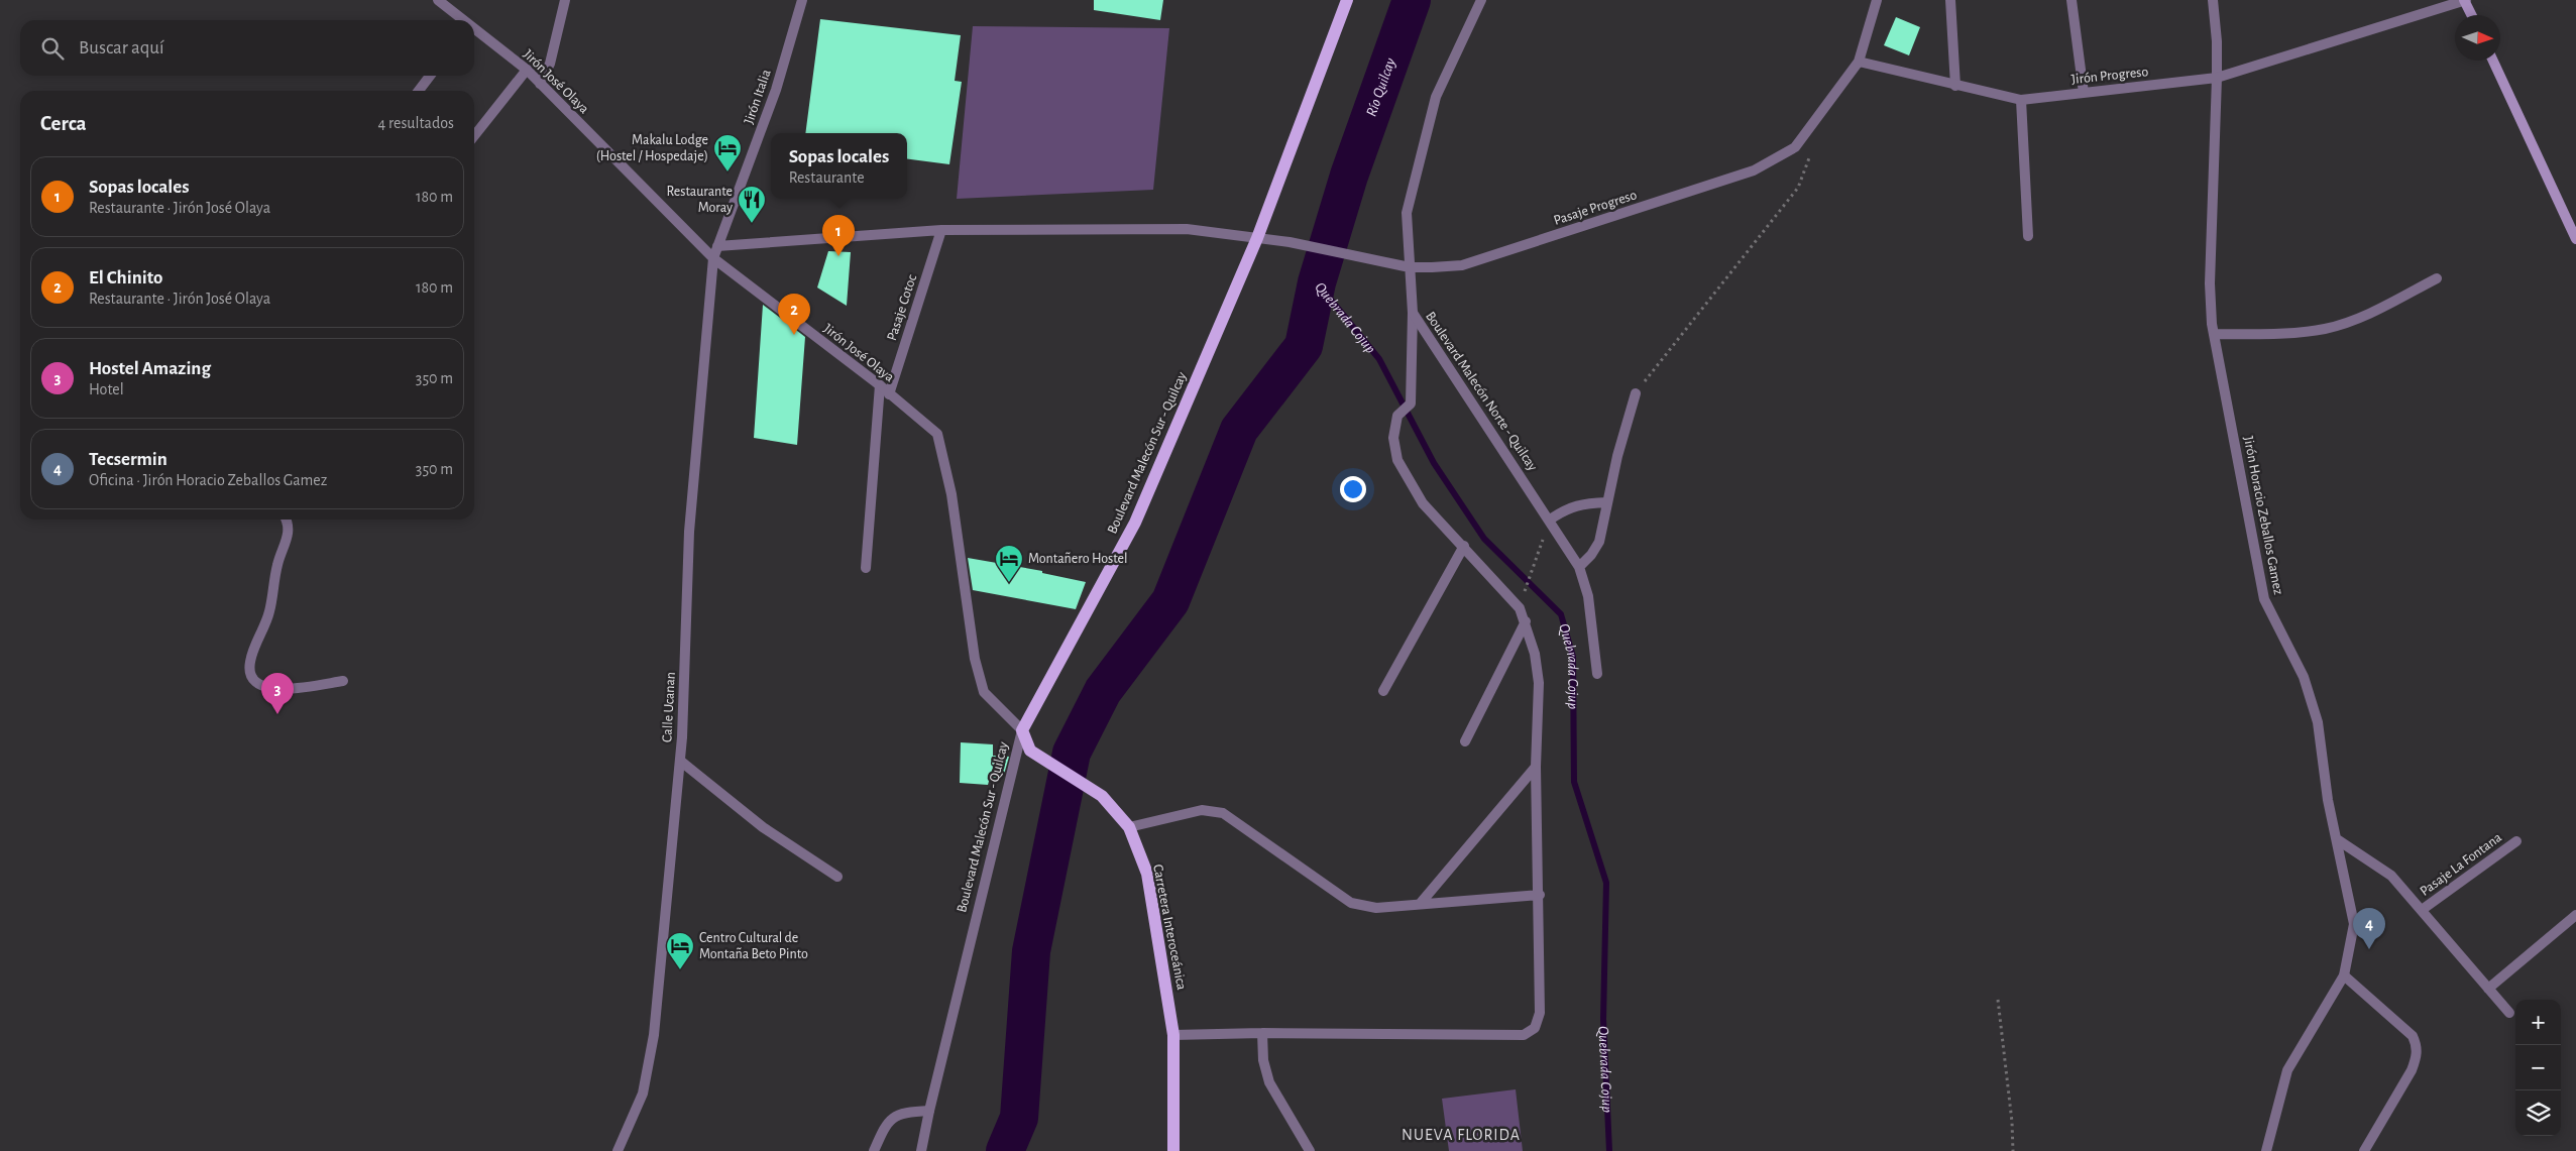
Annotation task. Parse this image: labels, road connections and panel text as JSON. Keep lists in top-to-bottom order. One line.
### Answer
{"streets":{"main road":["Boulevard Malecón Sur - Quilcay","Carretera Interoceánica"],"street":["Jirón Progreso","Jirón José Olaya","Jirón Italia","Pasaje Progreso","Pasaje Cotoc","Boulevard Malecón Norte - Quilcay","Jirón Horacio Zeballos Gamez","Calle Ucanan","Pasaje La Fontana"]},"crossings":[["Jirón Progreso","Pasaje Progreso"],["Jirón Progreso","Jirón Horacio Zeballos Gamez"],["Jirón José Olaya","Jirón Italia"],["Jirón José Olaya","Pasaje Cotoc"],["Jirón José Olaya","Boulevard Malecón Sur - Quilcay"],["Jirón José Olaya","Calle Ucanan"],["Jirón José Olaya","Carretera Interoceánica"],["Jirón Italia","Calle Ucanan"],["Pasaje Progreso","Boulevard Malecón Norte - Quilcay"],["Pasaje Progreso","Boulevard Malecón Sur - Quilcay"],["Boulevard Malecón Sur - Quilcay","Carretera Interoceánica"]],"districts":["NUEVA FLORIDA"],"water":["Río Quilcay","Quebrada Cojup"],"places":{"hotel":["Makalu Lodge (Hostel / Hospedaje)","Montañero Hostel","Centro Cultural de Montaña Beto Pinto"],"restaurant":["Restaurante Moray"]},"north":"right","page":{"search":"Buscar aquí","heading":["Cerca","4 resultados"],"popup":["Sopas locales","Restaurante"],"list":[{"mark":"1","name":"Sopas locales","note":"Restaurante · Jirón José Olaya","value":"180 m"},{"mark":"2","name":"El Chinito","note":"Restaurante · Jirón José Olaya","value":"180 m"},{"mark":"3","name":"Hostel Amazing","note":"Hotel","value":"350 m"},{"mark":"4","name":"Tecsermin","note":"Oficina · Jirón Horacio Zeballos Gamez","value":"350 m"}],"pins":["1","2","3","4"],"map_buttons":["+","−"]}}
